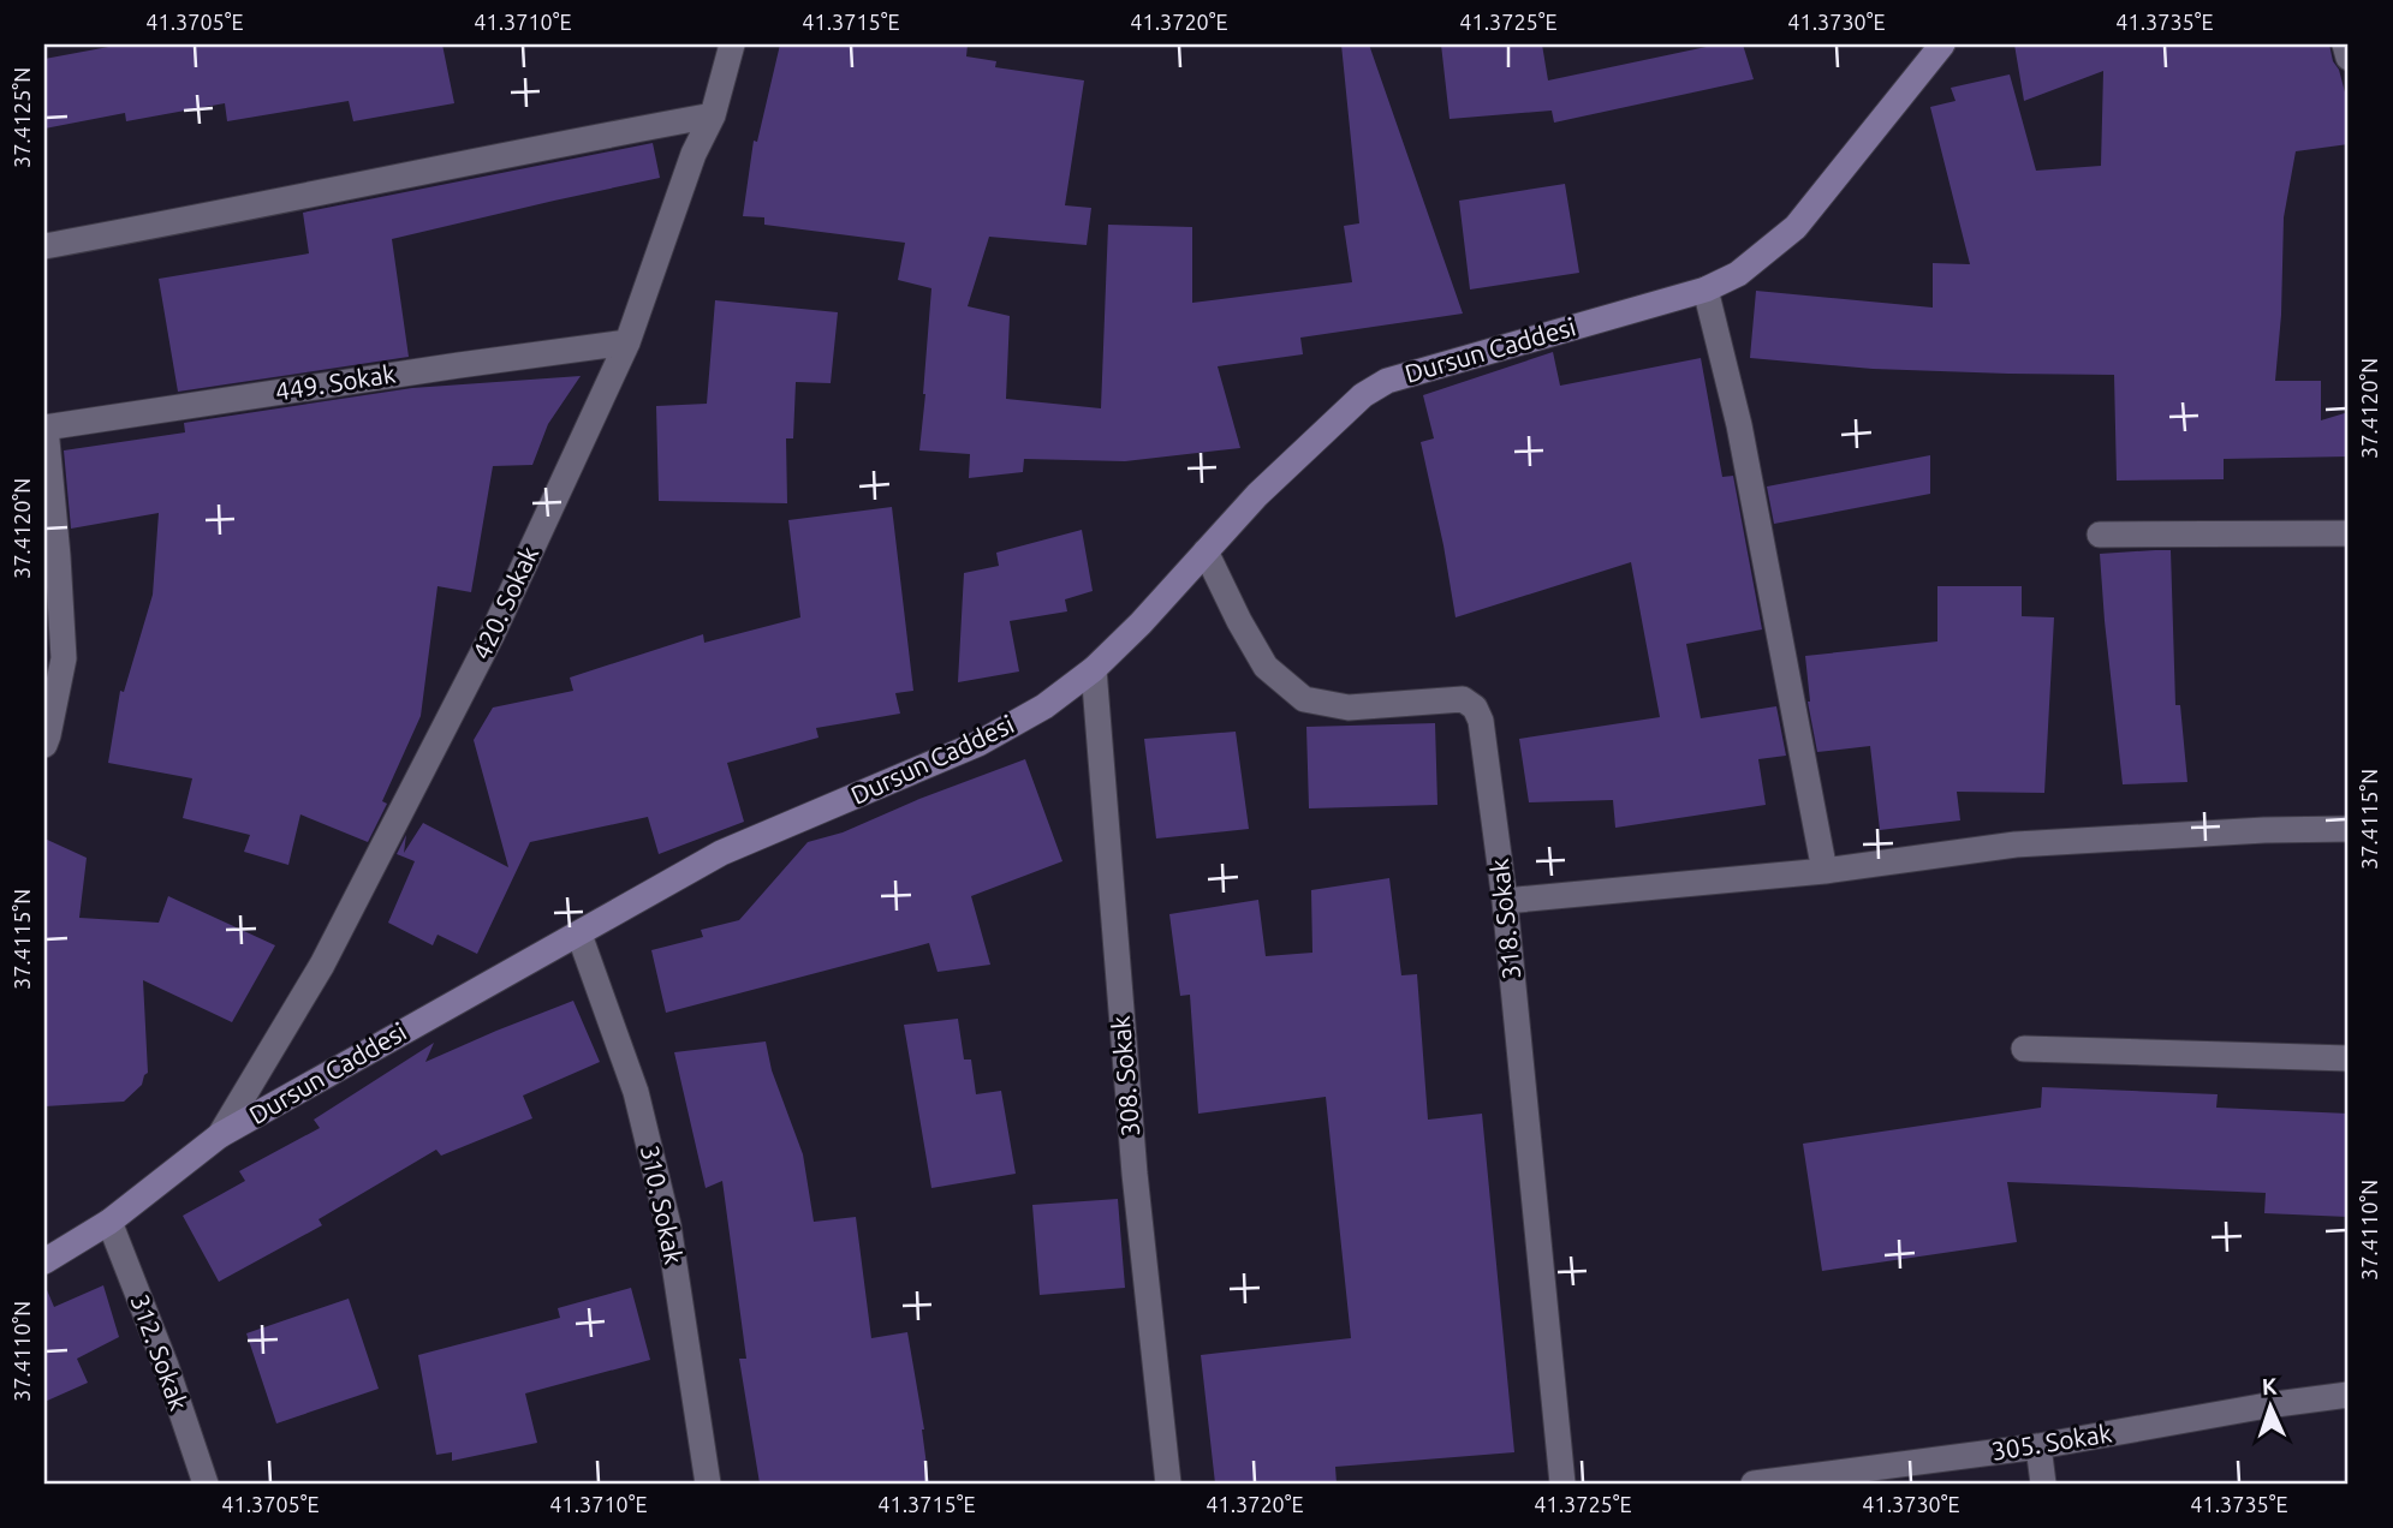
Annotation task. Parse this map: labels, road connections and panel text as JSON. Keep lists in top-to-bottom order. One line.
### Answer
{"streets":{"street":["Dursun Caddesi","449. Sokak","420. Sokak","318. Sokak","308. Sokak","310. Sokak","312. Sokak","305. Sokak"]},"crossings":[["Dursun Caddesi","420. Sokak"],["Dursun Caddesi","318. Sokak"],["Dursun Caddesi","308. Sokak"],["Dursun Caddesi","310. Sokak"],["Dursun Caddesi","312. Sokak"],["449. Sokak","420. Sokak"]],"north":"top","coordinates":["41.3705°E","41.3710°E","41.3715°E","41.3720°E","41.3725°E","41.3730°E","41.3735°E","37.4125°N","37.4120°N","37.4115°N","37.4110°N"]}
